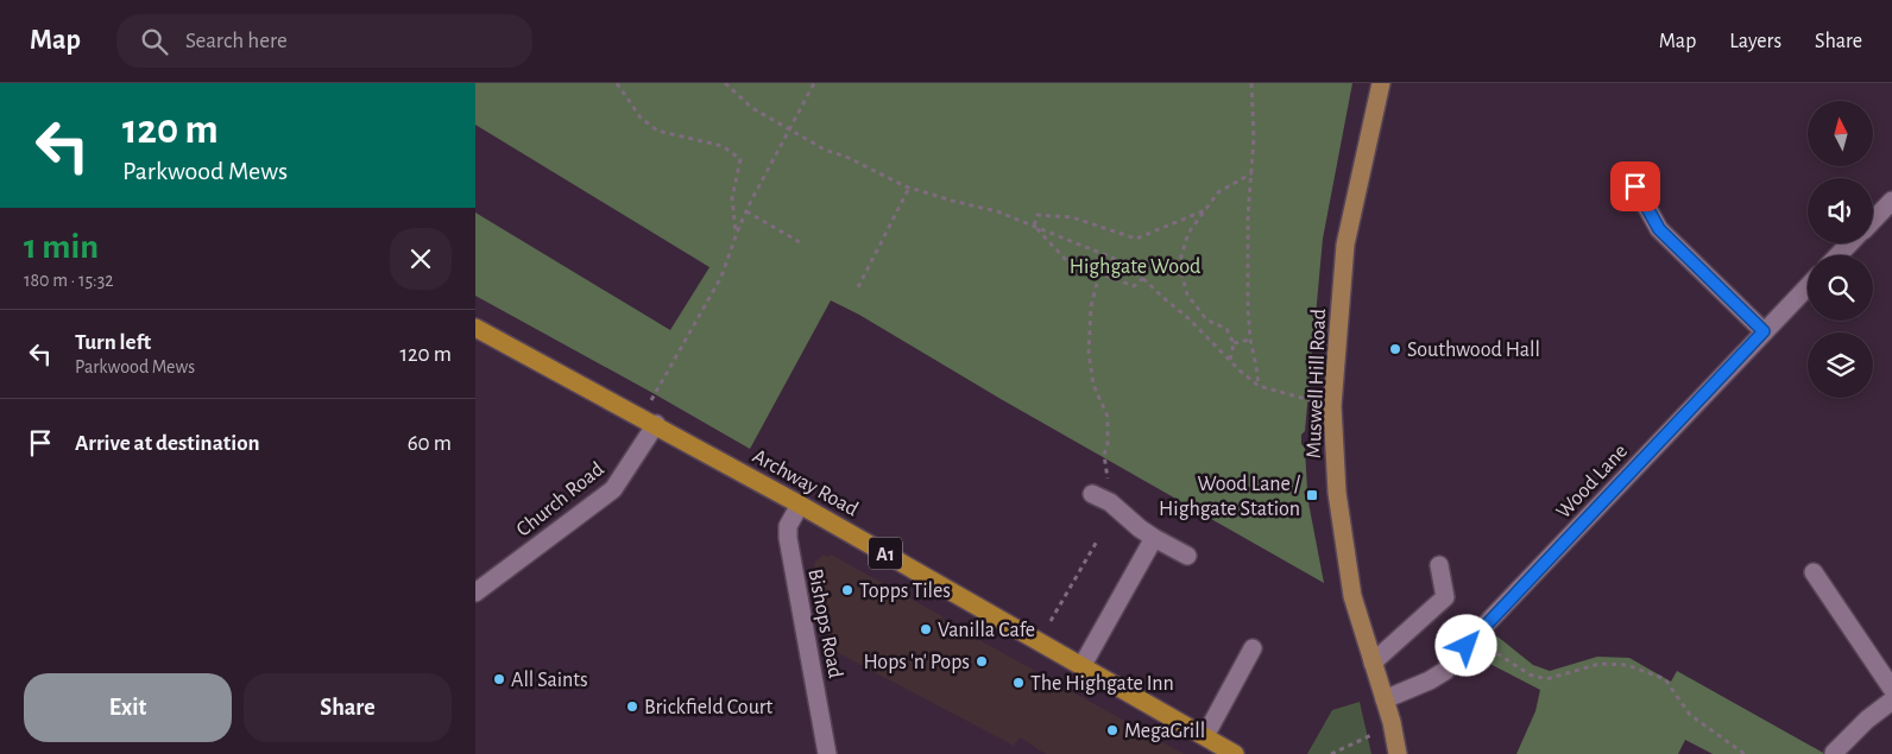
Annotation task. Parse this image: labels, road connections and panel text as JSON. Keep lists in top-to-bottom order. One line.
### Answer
{"streets":{"highway":["Archway Road","A1"],"main road":["Muswell Hill Road"],"street":["Wood Lane","Church Road","Bishops Road"]},"crossings":[["Muswell Hill Road","Wood Lane"],["Archway Road","Church Road"],["Archway Road","Bishops Road"]],"parks":["Highgate Wood"],"places":{"other":["Southwood Hall","Topps Tiles","Vanilla Cafe","Hops 'n' Pops","All Saints","The Highgate Inn","Brickfield Court","MegaGrill"],"transit":["Wood Lane / Highgate Station"]},"north":"top","page":{"header":"Map","search":"Search here","nav":["Map","Layers","Share"],"turn":["120 m","Parkwood Mews"],"heading":["1 min","180 m · 15:32"],"list":[{"name":"Turn left","note":"Parkwood Mews","value":"120 m"},{"name":"Arrive at destination","value":"60 m"}],"buttons":["Exit","Share"]}}
